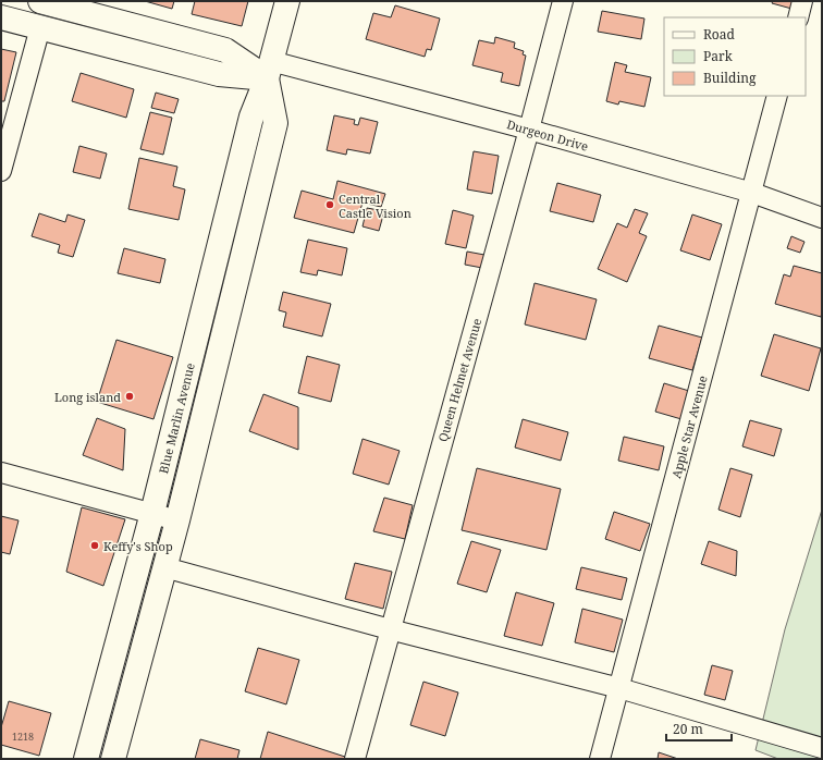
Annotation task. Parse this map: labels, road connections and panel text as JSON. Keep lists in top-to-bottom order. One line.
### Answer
{"streets":{"street":["Durgeon Drive","Queen Helmet Avenue","Blue Marlin Avenue","Apple Star Avenue"]},"crossings":[["Durgeon Drive","Queen Helmet Avenue"],["Durgeon Drive","Blue Marlin Avenue"],["Durgeon Drive","Apple Star Avenue"]],"places":["Central Castle Vision","Long island","Keffy's Shop"],"house_numbers":["1218"],"legend":["Road","Park","Building"],"scale_bar":"20 m"}
